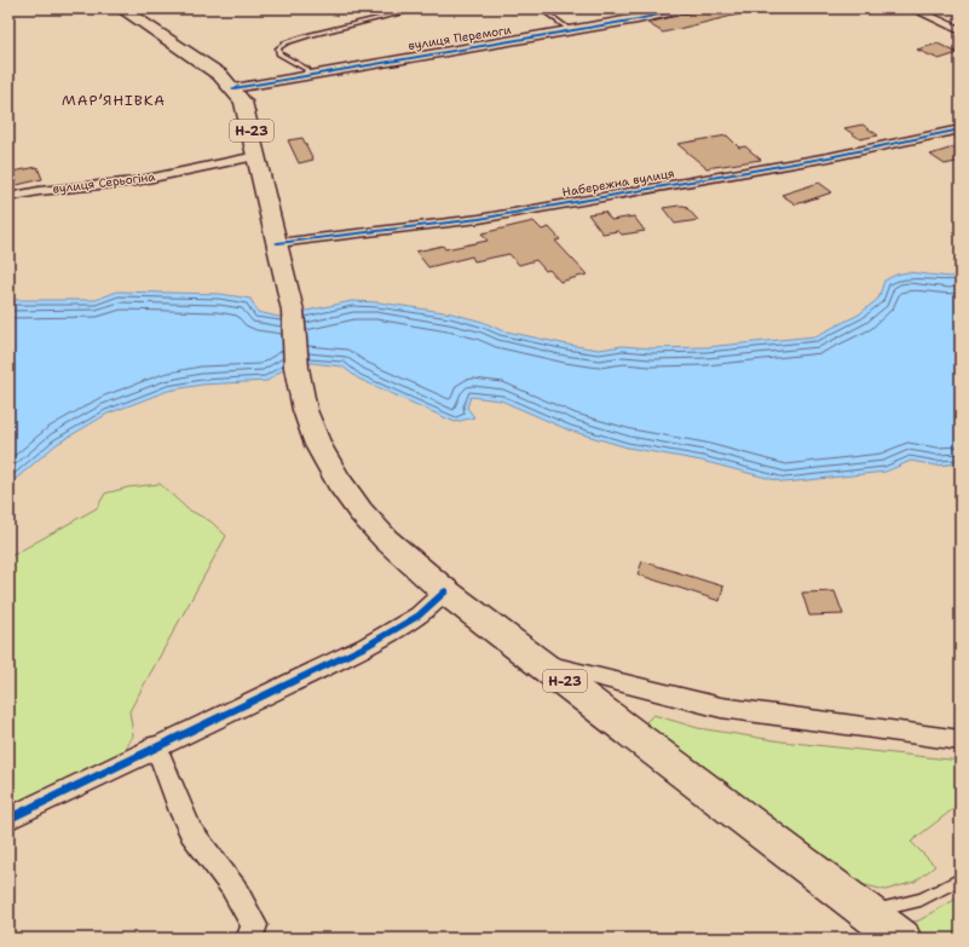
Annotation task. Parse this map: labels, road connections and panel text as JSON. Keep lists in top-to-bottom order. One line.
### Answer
{"streets":{"main road":["Н-23"],"street":["вулиця Перемоги","вулиця Серьогіна","Набережна вулиця"]},"crossings":[["вулиця Перемоги","Н-23"],["Н-23","вулиця Серьогіна"],["Н-23","Набережна вулиця"]],"districts":["МАР’ЯНІВКА"]}
